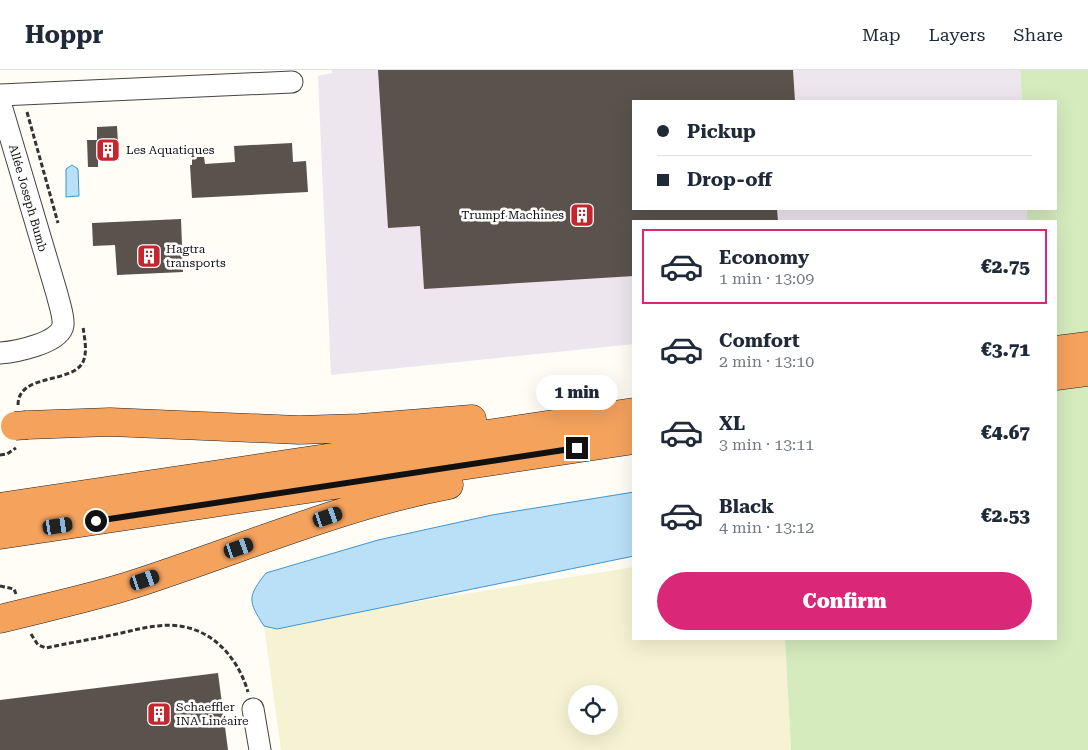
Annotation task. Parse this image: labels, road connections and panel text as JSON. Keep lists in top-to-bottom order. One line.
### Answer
{"streets":{"street":["Allée Joseph Bumb"]},"places":{"building":["Les Aquatiques","Trumpf Machines","Hagtra transports","Schaeffler INA Linéaire"]},"page":{"header":"Hoppr","nav":["Map","Layers","Share"],"banner":["Pickup","Drop-off"],"list":[{"name":"Economy","note":"1 min · 13:09","value":"€2.75"},{"name":"Comfort","note":"2 min · 13:10","value":"€3.71"},{"name":"XL","note":"3 min · 13:11","value":"€4.67"},{"name":"Black","note":"4 min · 13:12","value":"€2.53"}],"bubble":"1 min","buttons":"Confirm"}}
